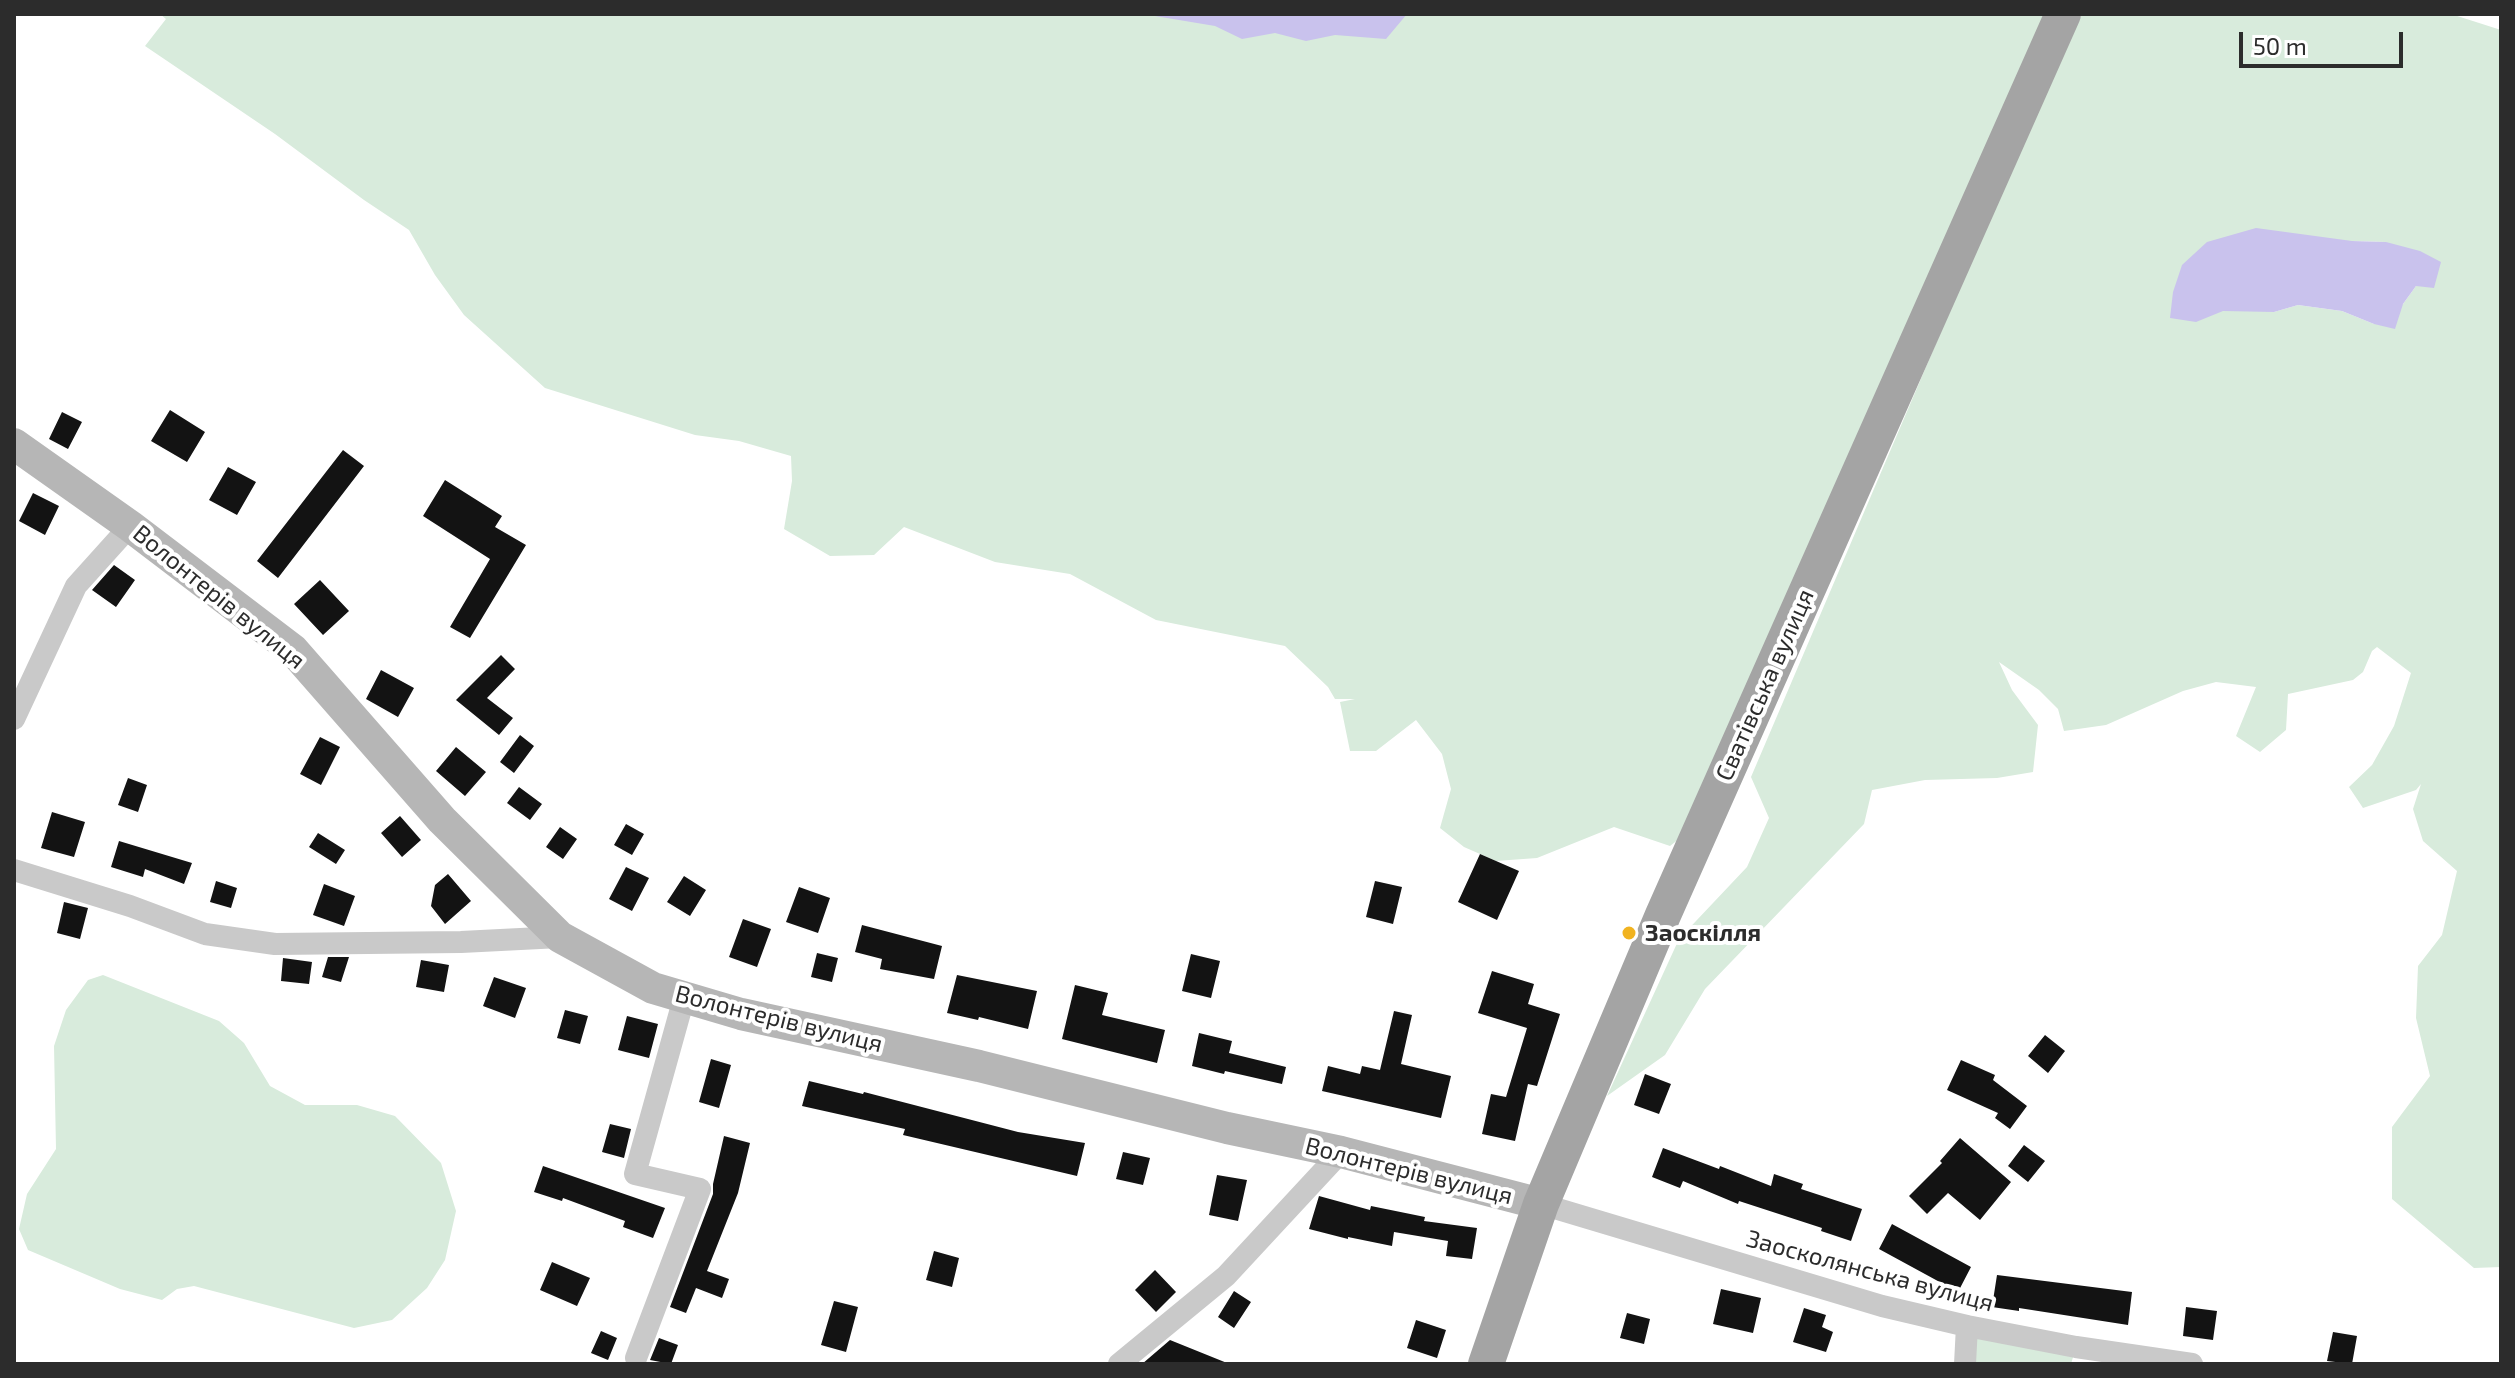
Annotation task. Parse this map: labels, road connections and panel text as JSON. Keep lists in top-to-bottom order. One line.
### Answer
{"streets":{"main road":["Сватівська вулиця"],"street":["Волонтерів вулиця","Заосколянська вулиця"]},"crossings":[["Волонтерів вулиця","Сватівська вулиця"],["Волонтерів вулиця","Заосколянська вулиця"],["Сватівська вулиця","Заосколянська вулиця"]],"places":["Заоскілля"],"scale_bar":"50 m"}
